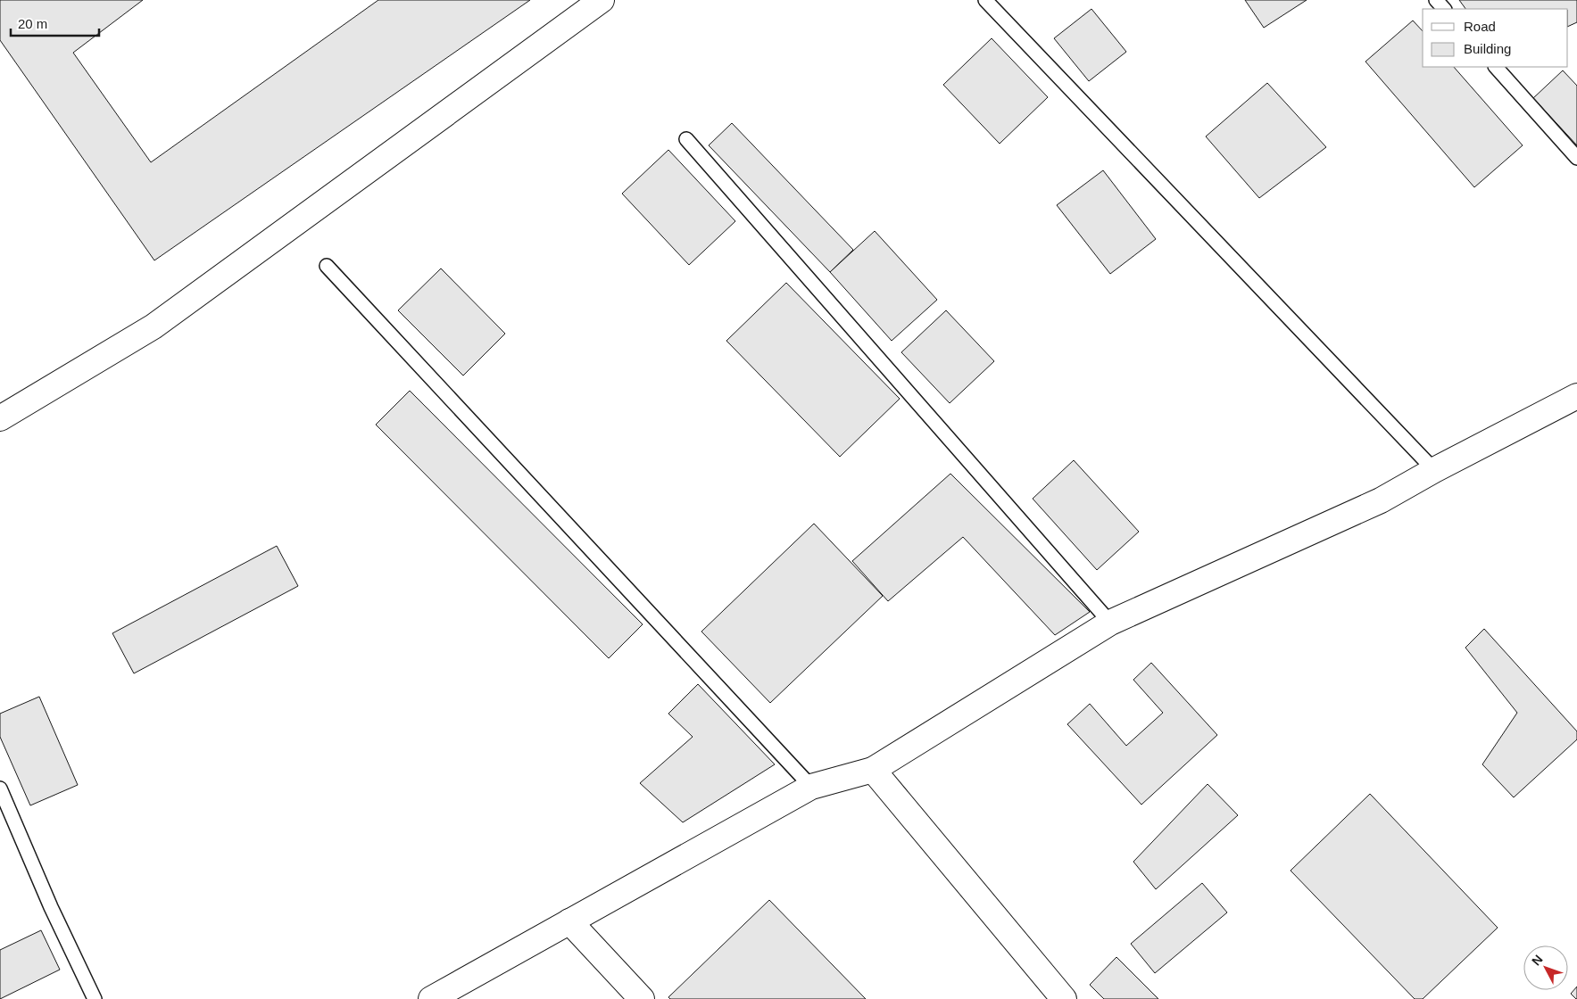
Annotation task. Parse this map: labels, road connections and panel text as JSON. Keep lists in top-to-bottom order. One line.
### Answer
{"legend":["Road","Building"],"scale_bar":"20 m","north":"top left"}
